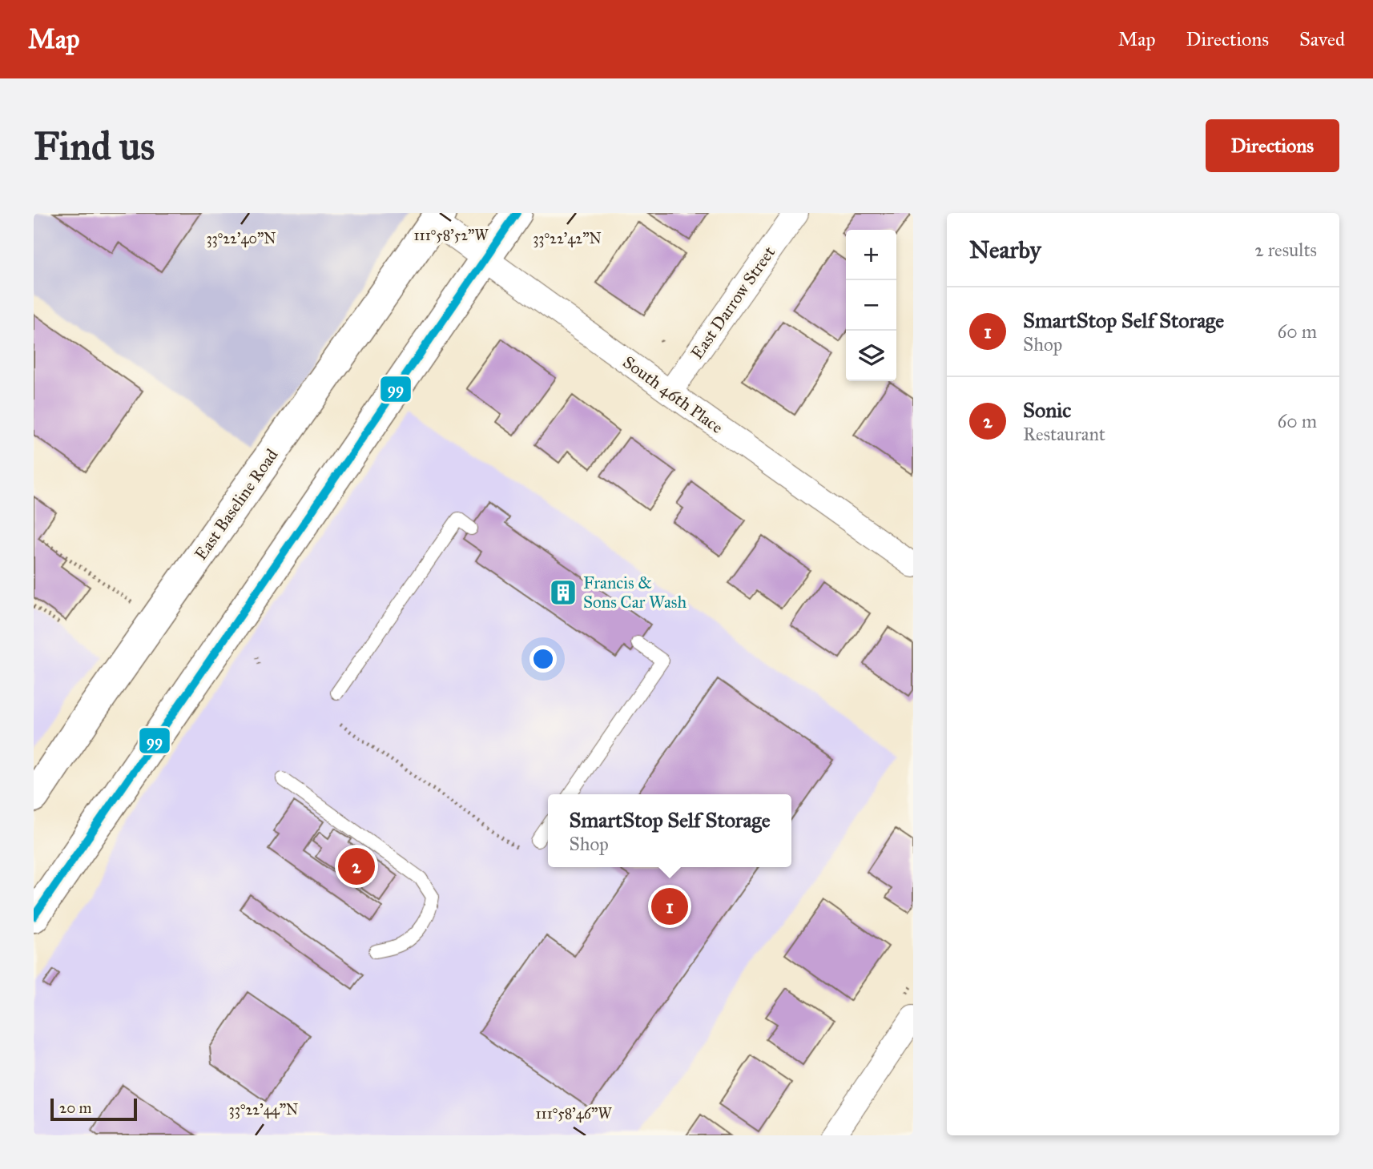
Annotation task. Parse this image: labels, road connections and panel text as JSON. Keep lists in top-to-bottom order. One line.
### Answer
{"streets":{"main road":["East Baseline Road"],"street":["East Darrow Street","South 46th Place"]},"crossings":[["East Darrow Street","South 46th Place"],["South 46th Place","East Baseline Road"]],"places":{"building":["Francis & Sons Car Wash"]},"lines":["transit line 99"],"scale_bar":"20 m","page":{"header":"Map","nav":["Map","Directions","Saved"],"buttons":"Directions","title":"Find us","heading":["Nearby","2 results"],"map_buttons":["+","−"],"list":[{"mark":"1","name":"SmartStop Self Storage","note":"Shop","value":"60 m"},{"mark":"2","name":"Sonic","note":"Restaurant","value":"60 m"}],"popup":["SmartStop Self Storage","Shop"],"pins":["2","1"],"scale":"20 m"},"coordinates":["111°58'52\"W","33°22'40\"N","33°22'42\"N","33°22'44\"N","111°58'46\"W"]}
